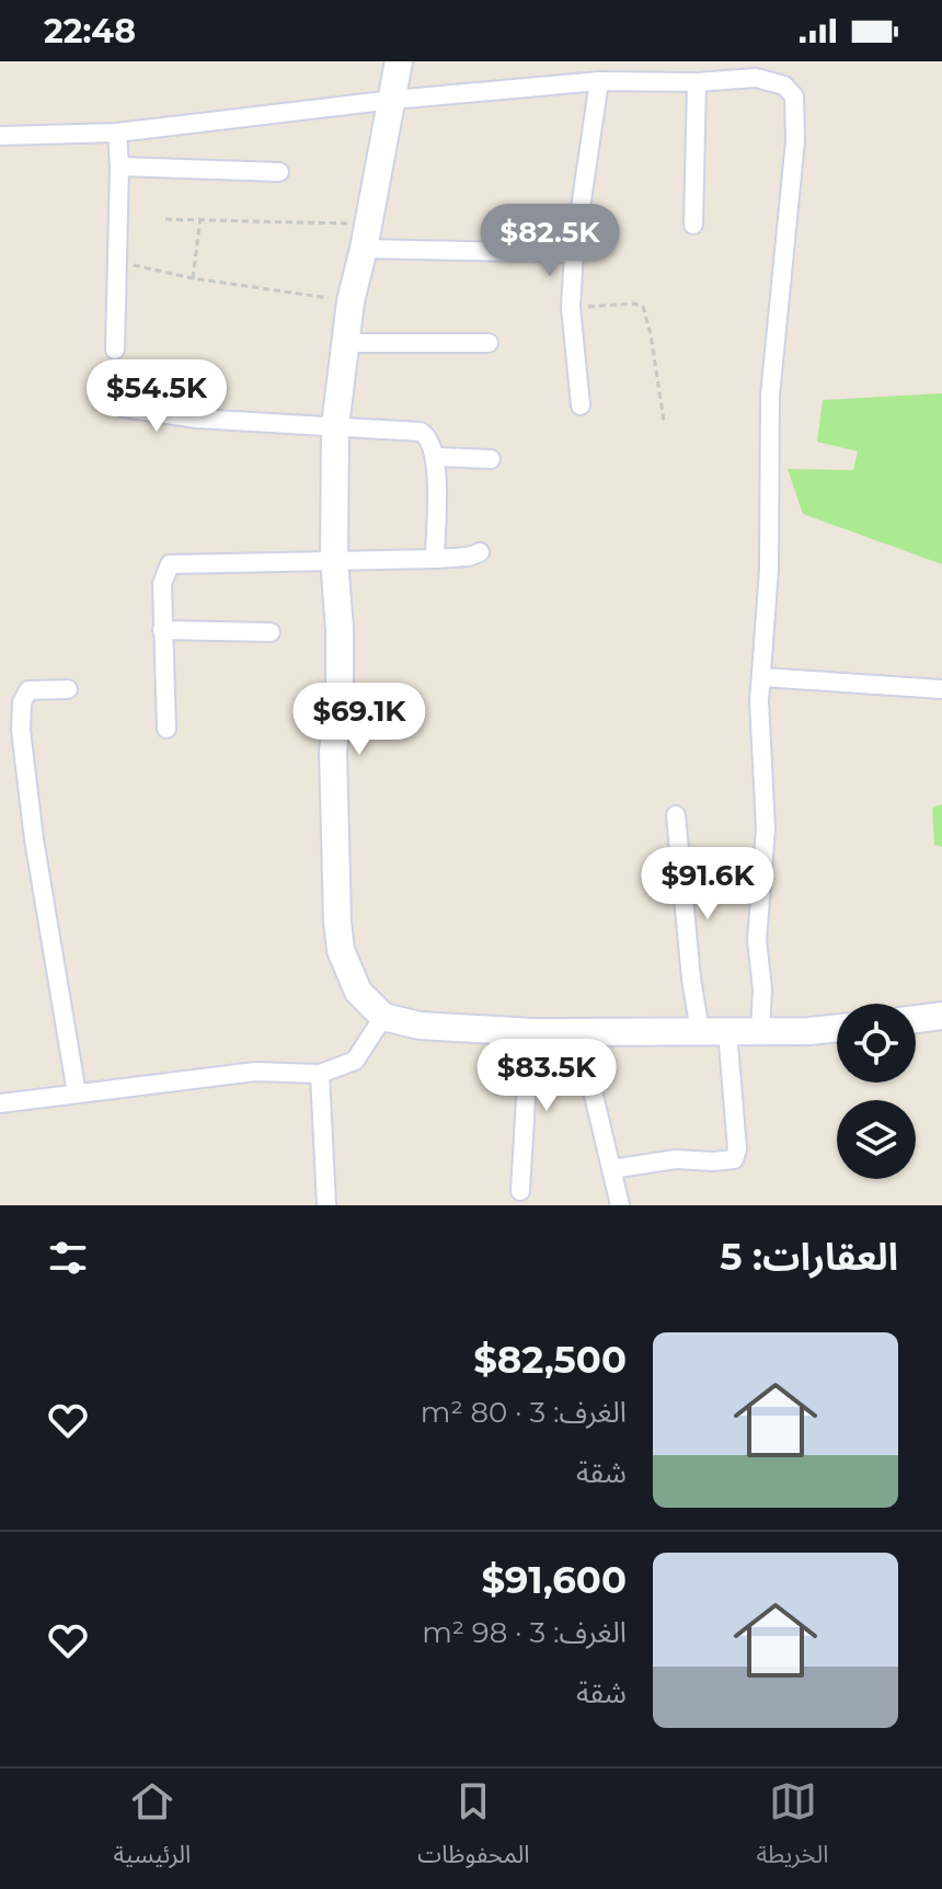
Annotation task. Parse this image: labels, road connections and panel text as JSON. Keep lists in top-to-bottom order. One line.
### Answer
{"page":{"status":"22:48","price":["$82.5K","$54.5K","$69.1K","$91.6K","$83.5K"],"heading":"العقارات: 5","list":[{"name":"$82,500","note":"الغرف: 3 · 80 m² · شقة"},{"name":"$91,600","note":"الغرف: 3 · 98 m² · شقة"}],"tabs":["الخريطة","المحفوظات","الرئيسية"]}}
